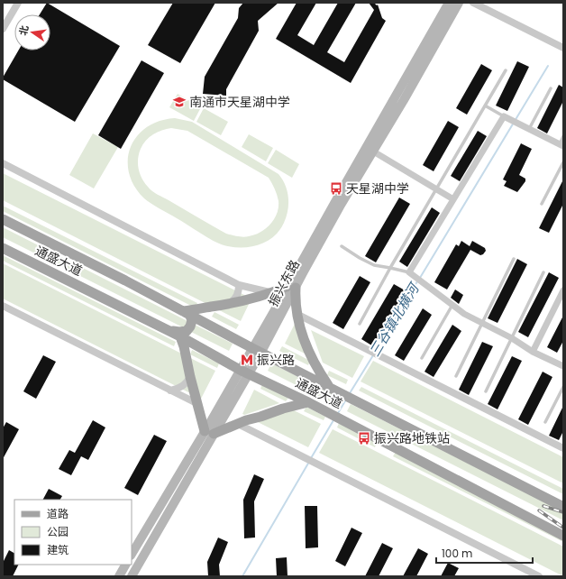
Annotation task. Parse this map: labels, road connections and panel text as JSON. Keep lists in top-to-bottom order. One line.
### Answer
{"streets":{"main road":["通盛大道","振兴东路"]},"crossings":[["通盛大道","振兴东路"]],"water":["三谷镇北横河"],"places":{"school or university":["南通市天星湖中学"],"bus stop":["天星湖中学","振兴路地铁站"],"metro station":["振兴路"]},"legend":["道路","公园","建筑"],"scale_bar":"100 m","north":"left"}
